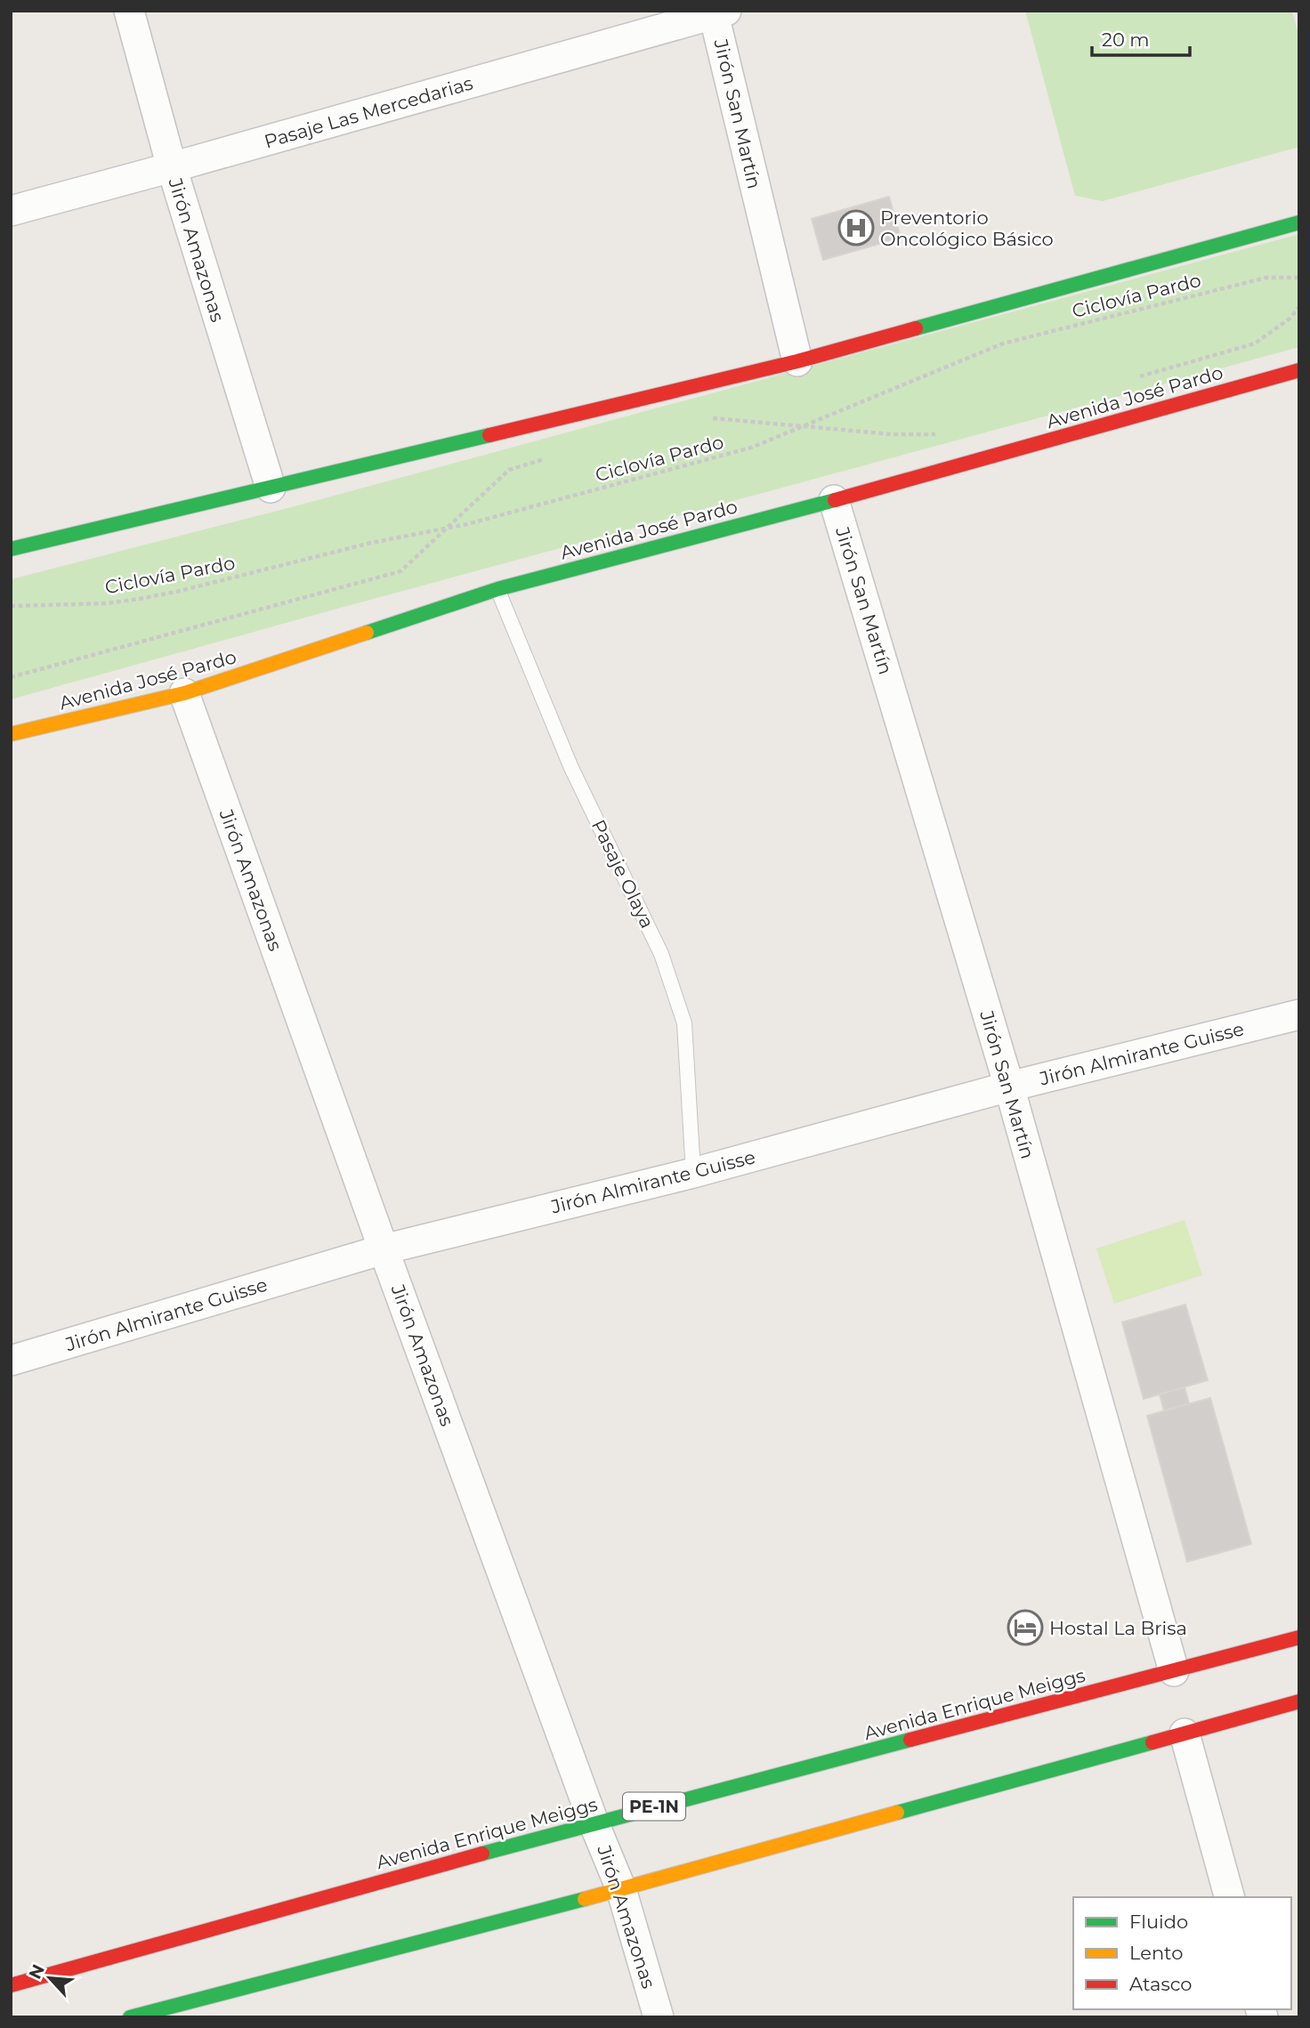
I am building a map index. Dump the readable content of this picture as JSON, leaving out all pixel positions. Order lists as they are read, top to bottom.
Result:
{
  "streets": {
    "main road": ["Avenida José Pardo", "Avenida Enrique Meiggs", "PE-1N"],
    "street": [
      "Pasaje Las Mercedarias",
      "Jirón San Martín",
      "Jirón Amazonas",
      "Jirón Almirante Guisse"
    ],
    "lane": ["Pasaje Olaya"],
    "path": ["Ciclovía Pardo"]
  },
  "crossings": [
    ["Pasaje Las Mercedarias", "Jirón San Martín"],
    ["Pasaje Las Mercedarias", "Jirón Amazonas"],
    ["Jirón San Martín", "Avenida José Pardo"],
    ["Jirón San Martín", "Jirón Almirante Guisse"],
    ["Jirón San Martín", "Avenida Enrique Meiggs"],
    ["Jirón Amazonas", "Avenida José Pardo"],
    ["Jirón Amazonas", "Jirón Almirante Guisse"],
    ["Jirón Amazonas", "Avenida Enrique Meiggs"],
    ["Avenida José Pardo", "Pasaje Olaya"],
    ["Pasaje Olaya", "Jirón Almirante Guisse"]
  ],
  "places": {
    "hospital": ["Preventorio Oncológico Básico"],
    "hotel": ["Hostal La Brisa"]
  },
  "legend": ["Fluido", "Lento", "Atasco"],
  "scale_bar": "20 m",
  "north": "top left"
}
